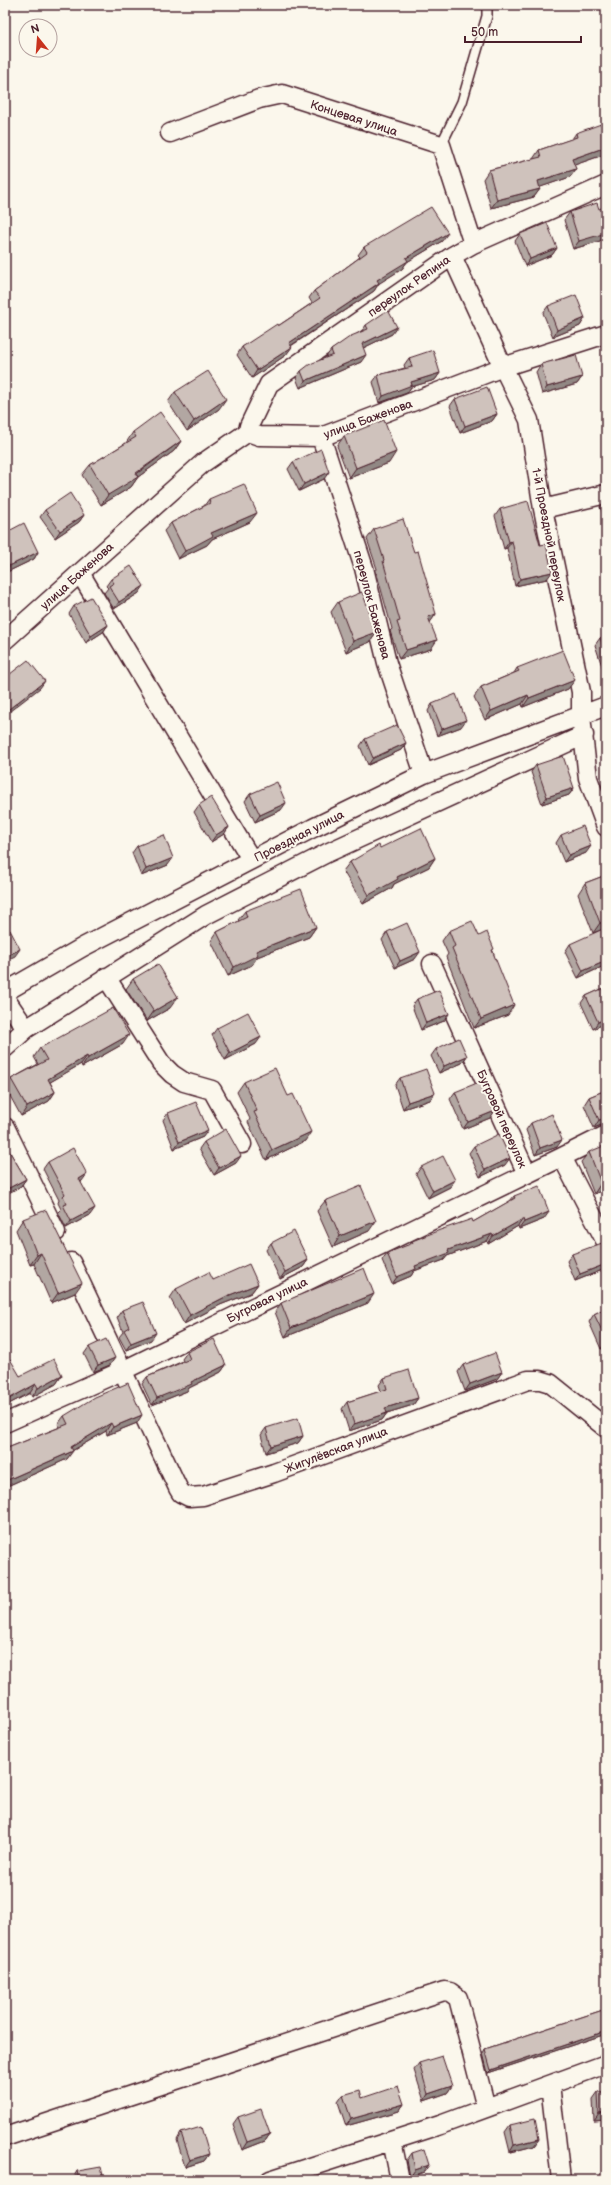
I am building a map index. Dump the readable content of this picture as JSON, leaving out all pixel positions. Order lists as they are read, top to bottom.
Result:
{
  "streets": {
    "street": [
      "Концевая улица",
      "переулок Репина",
      "улица Баженова",
      "1-й Проездной переулок",
      "переулок Баженова",
      "Проездная улица",
      "Бугровой переулок",
      "Бугровая улица",
      "Жигулёвская улица"
    ]
  },
  "crossings": [
    ["переулок Репина", "улица Баженова"],
    ["переулок Репина", "1-й Проездной переулок"],
    ["улица Баженова", "1-й Проездной переулок"],
    ["улица Баженова", "переулок Баженова"],
    ["1-й Проездной переулок", "Проездная улица"],
    ["переулок Баженова", "Проездная улица"],
    ["Бугровой переулок", "Бугровая улица"],
    ["Бугровая улица", "Жигулёвская улица"]
  ],
  "scale_bar": "50 m",
  "north": "top"
}
